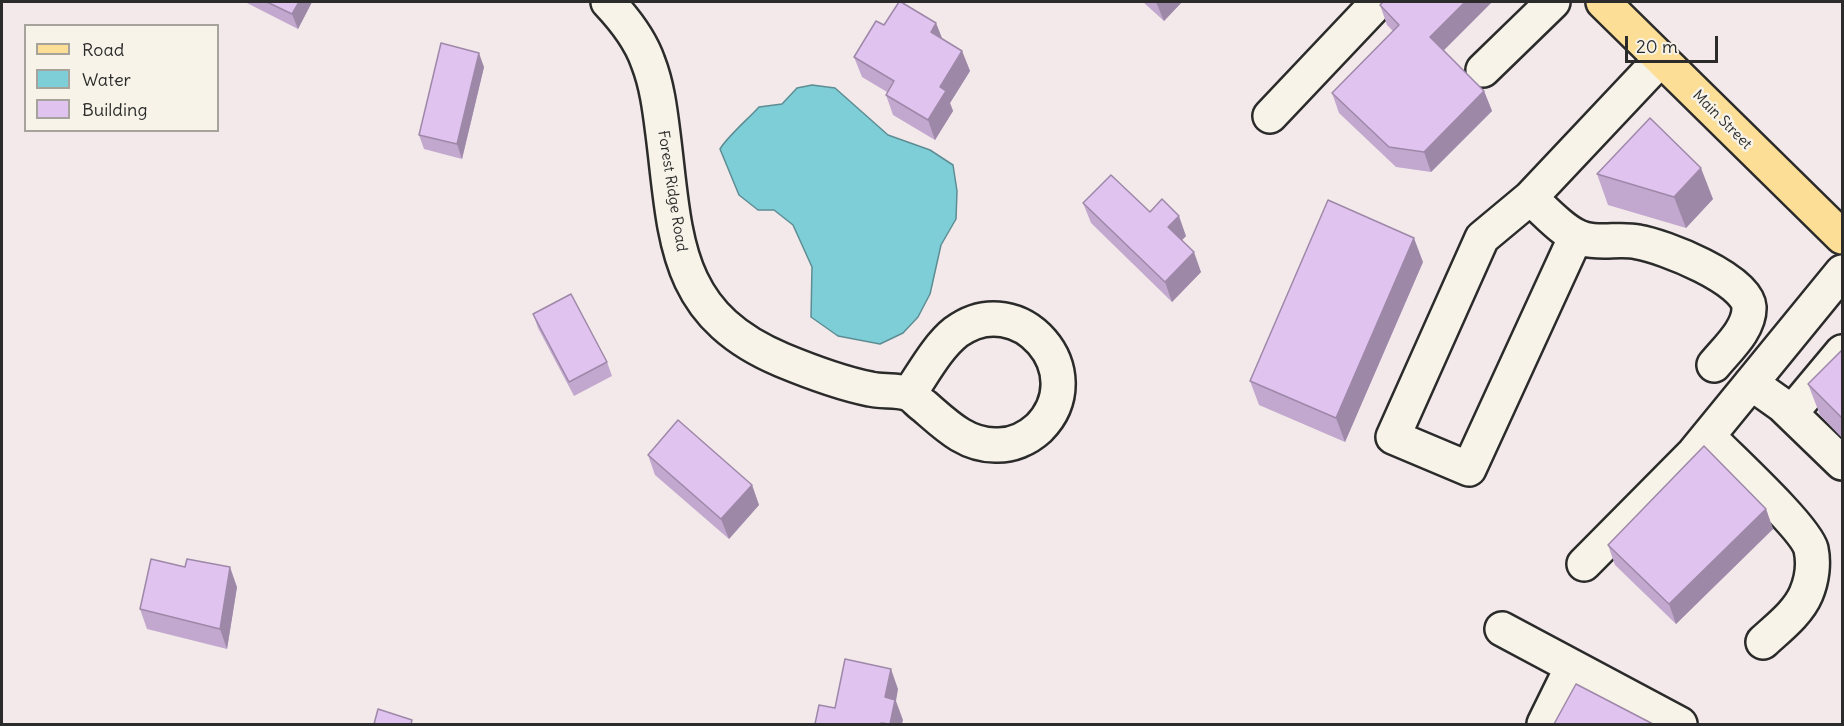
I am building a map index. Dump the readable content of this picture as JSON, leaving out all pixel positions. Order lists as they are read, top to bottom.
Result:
{
  "streets": {
    "main road": ["Main Street"],
    "street": ["Forest Ridge Road"]
  },
  "legend": ["Road", "Water", "Building"],
  "scale_bar": "20 m"
}
